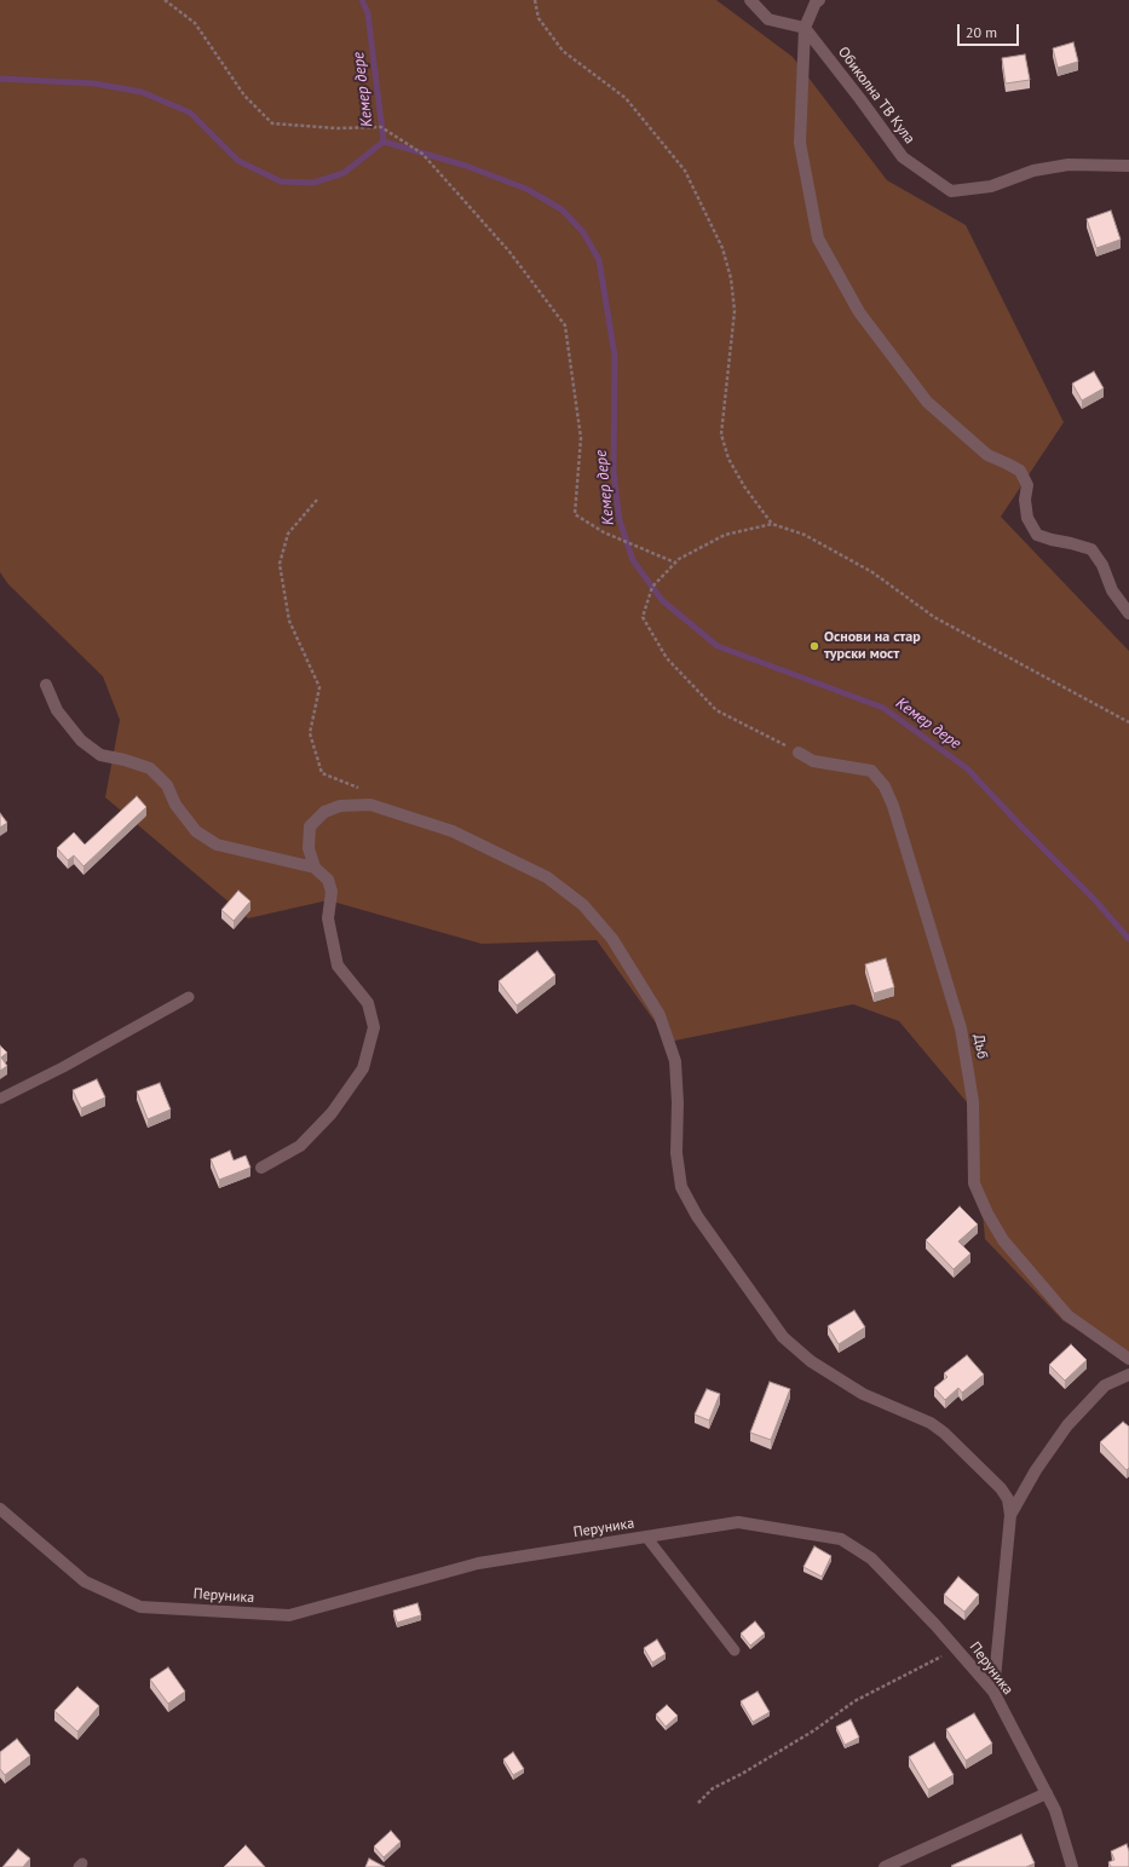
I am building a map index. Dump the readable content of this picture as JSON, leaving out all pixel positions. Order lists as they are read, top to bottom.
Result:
{
  "streets": {
    "street": ["Обиколна ТВ Кула", "Дъб", "Перуника"]
  },
  "water": ["Кемер дере"],
  "places": ["Основи на стар турски мост"],
  "scale_bar": "20 m"
}
